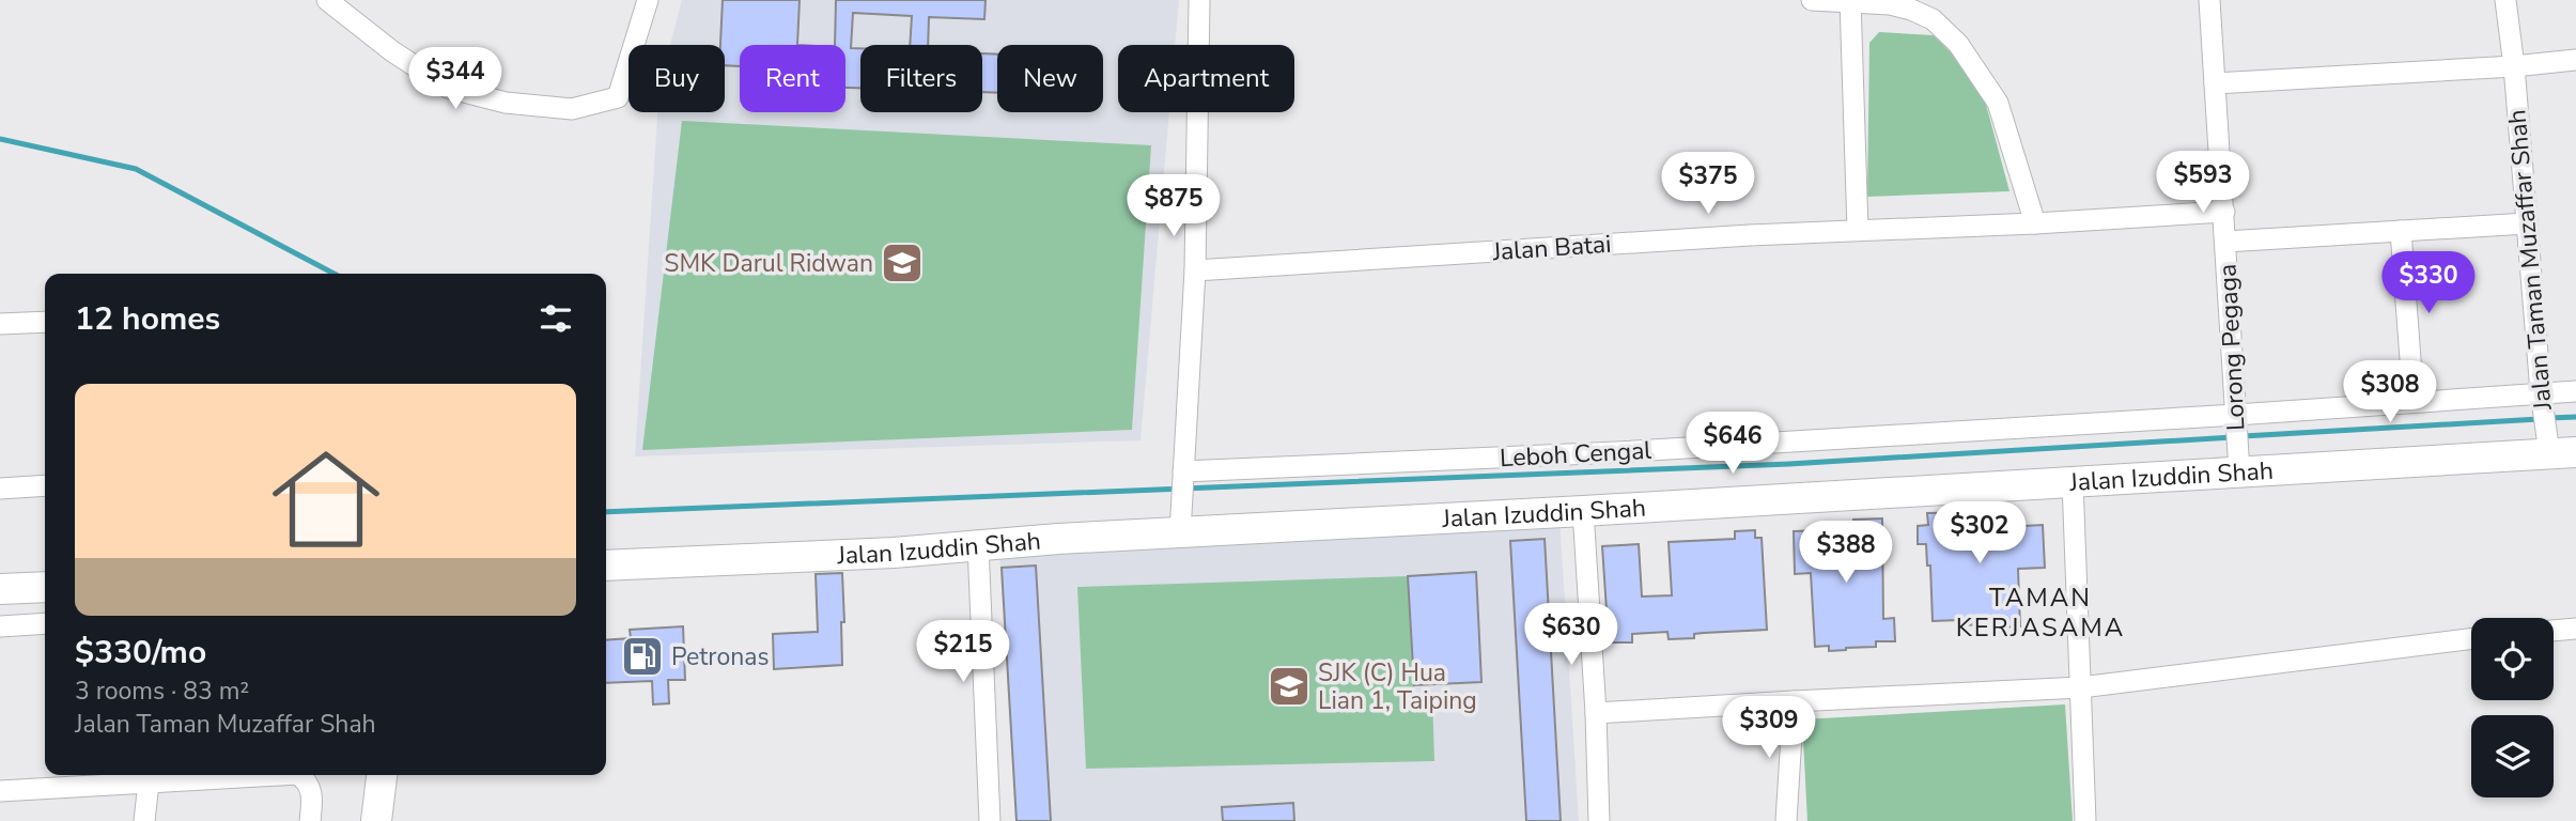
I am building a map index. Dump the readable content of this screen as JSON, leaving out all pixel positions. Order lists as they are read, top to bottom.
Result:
{
  "streets": {
    "main road": ["Jalan Izuddin Shah"],
    "street": [
      "Jalan Batai",
      "Jalan Taman Muzaffar Shah",
      "Lorong Pegaga",
      "Leboh Cengal"
    ]
  },
  "crossings": [
    ["Jalan Batai", "Lorong Pegaga"],
    ["Jalan Taman Muzaffar Shah", "Leboh Cengal"],
    ["Jalan Taman Muzaffar Shah", "Jalan Izuddin Shah"],
    ["Lorong Pegaga", "Leboh Cengal"],
    ["Lorong Pegaga", "Jalan Izuddin Shah"],
    ["Leboh Cengal", "Jalan Izuddin Shah"]
  ],
  "districts": ["TAMAN KERJASAMA"],
  "places": {
    "school or university": ["SMK Darul Ridwan", "SJK (C) Hua Lian 1, Taiping"],
    "fuel station": ["Petronas"]
  },
  "page": {
    "chip": [
      "Buy",
      "Rent",
      "Filters",
      "New",
      "Apartment"
    ],
    "price": [
      "$344",
      "$593",
      "$375",
      "$875",
      "$330",
      "$308",
      "$646",
      "$302",
      "$388",
      "$630",
      "$215",
      "$309"
    ],
    "heading": "12 homes",
    "list": [
      {
        "name": "$330/mo",
        "note": "3 rooms · 83 m² · Jalan Taman Muzaffar Shah"
      }
    ]
  }
}
